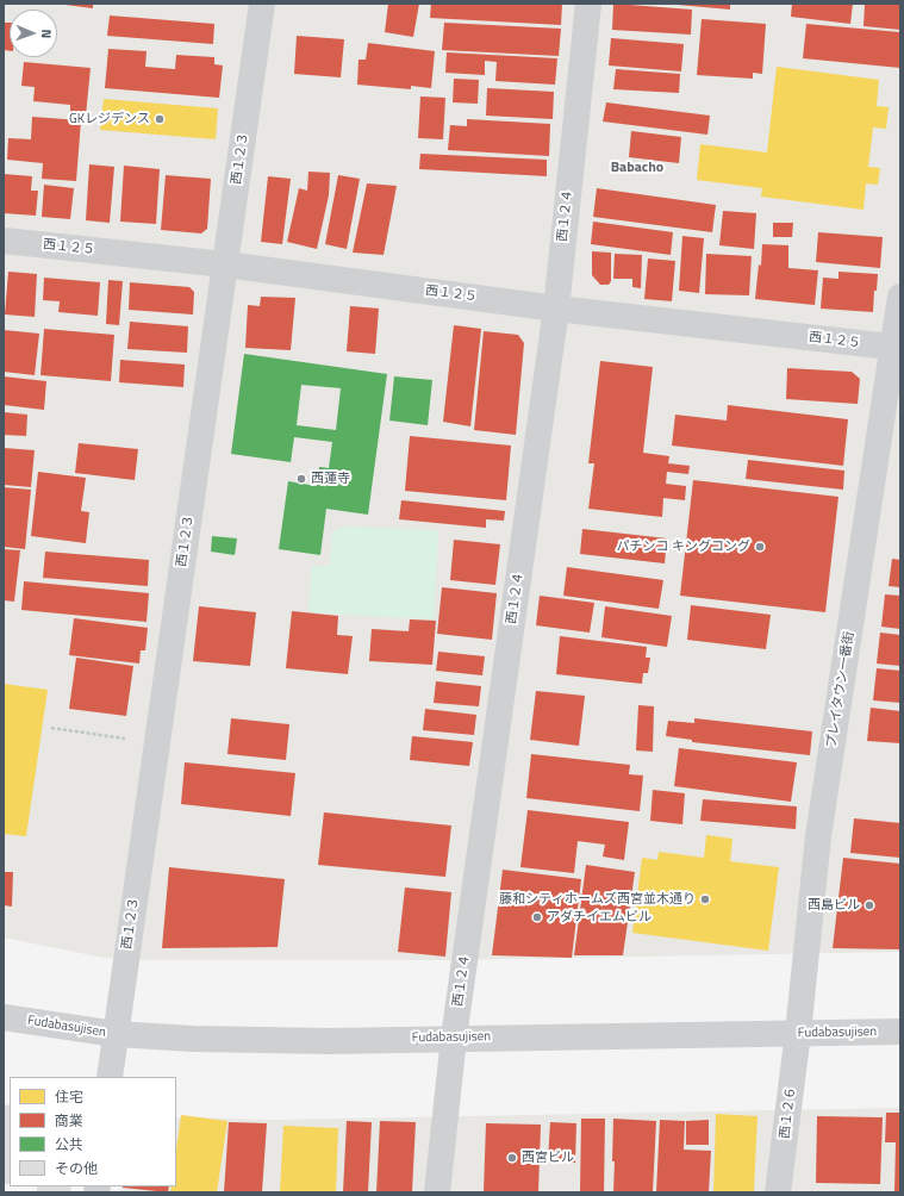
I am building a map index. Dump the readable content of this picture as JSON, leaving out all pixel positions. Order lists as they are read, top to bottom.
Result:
{
  "streets": {
    "street": [
      "西１２３",
      "西１２４",
      "西１２５",
      "プレイタウン一番街",
      "Fudabasujisen",
      "西１２６"
    ]
  },
  "crossings": [
    ["西１２３", "西１２５"],
    ["西１２３", "Fudabasujisen"],
    ["西１２４", "西１２５"],
    ["西１２４", "Fudabasujisen"],
    ["西１２５", "プレイタウン一番街"],
    ["プレイタウン一番街", "Fudabasujisen"],
    ["プレイタウン一番街", "西１２６"],
    ["Fudabasujisen", "西１２６"]
  ],
  "districts": ["Babacho"],
  "places": [
    "GKレジデンス",
    "西蓮寺",
    "パチンコ キングコング",
    "藤和シティホームズ西宮並木通り",
    "西島ビル",
    "アダチイエムビル",
    "西宮ビル"
  ],
  "legend": [
    "住宅",
    "商業",
    "公共",
    "その他"
  ],
  "north": "right"
}
